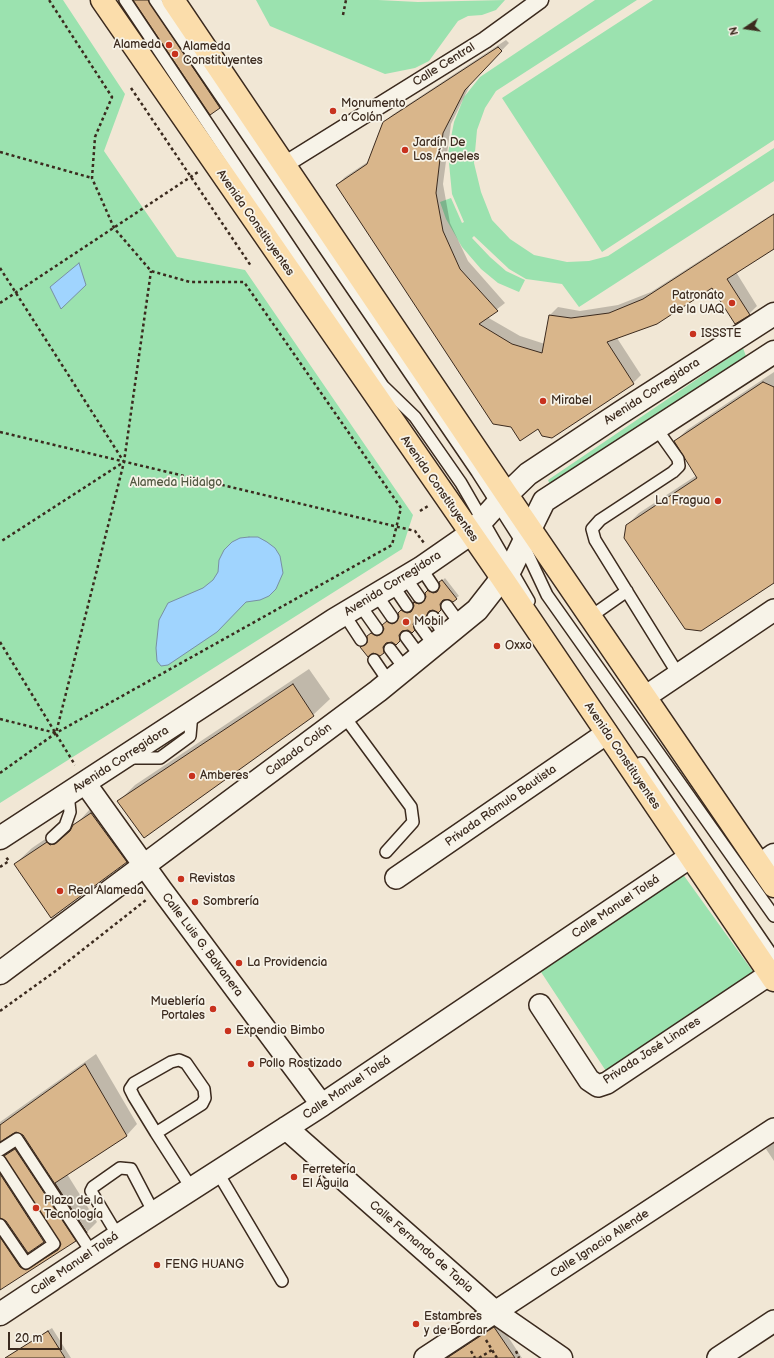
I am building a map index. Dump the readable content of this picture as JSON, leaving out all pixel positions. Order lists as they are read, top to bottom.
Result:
{
  "streets": {
    "main road": ["Avenida Constituyentes"],
    "street": [
      "Calle Central",
      "Avenida Corregidora",
      "Calzada Colón",
      "Privada Rómulo Bautista",
      "Calle Manuel Tolsá",
      "Calle Luis G. Balvanera",
      "Privada José Linares",
      "Calle Ignacio Allende",
      "Calle Fernando de Tapia"
    ]
  },
  "crossings": [
    ["Avenida Constituyentes", "Avenida Corregidora"],
    ["Avenida Constituyentes", "Calzada Colón"],
    ["Avenida Constituyentes", "Privada Rómulo Bautista"],
    ["Avenida Constituyentes", "Calle Manuel Tolsá"],
    ["Avenida Constituyentes", "Privada José Linares"],
    ["Avenida Corregidora", "Calle Luis G. Balvanera"],
    ["Calzada Colón", "Calle Luis G. Balvanera"],
    ["Calle Manuel Tolsá", "Calle Luis G. Balvanera"],
    ["Calle Manuel Tolsá", "Calle Fernando de Tapia"],
    ["Calle Ignacio Allende", "Calle Fernando de Tapia"]
  ],
  "parks": ["Alameda Hidalgo"],
  "places": [
    "Alameda",
    "Alameda Constituyentes",
    "Monumento a Colón",
    "Jardín De Los Ángeles",
    "Patronato de la UAQ",
    "ISSSTE",
    "Mirabel",
    "La Fragua",
    "Mobil",
    "Oxxo",
    "Amberes",
    "Revistas",
    "Real Alameda",
    "Sombrería",
    "La Providencia",
    "Mueblería Portales",
    "Expendio Bimbo",
    "Pollo Rostizado",
    "Ferretería El Águila",
    "Plaza de la Tecnología",
    "FENG HUANG",
    "Estambres y de Bordar"
  ],
  "scale_bar": "20 m",
  "north": "left"
}
